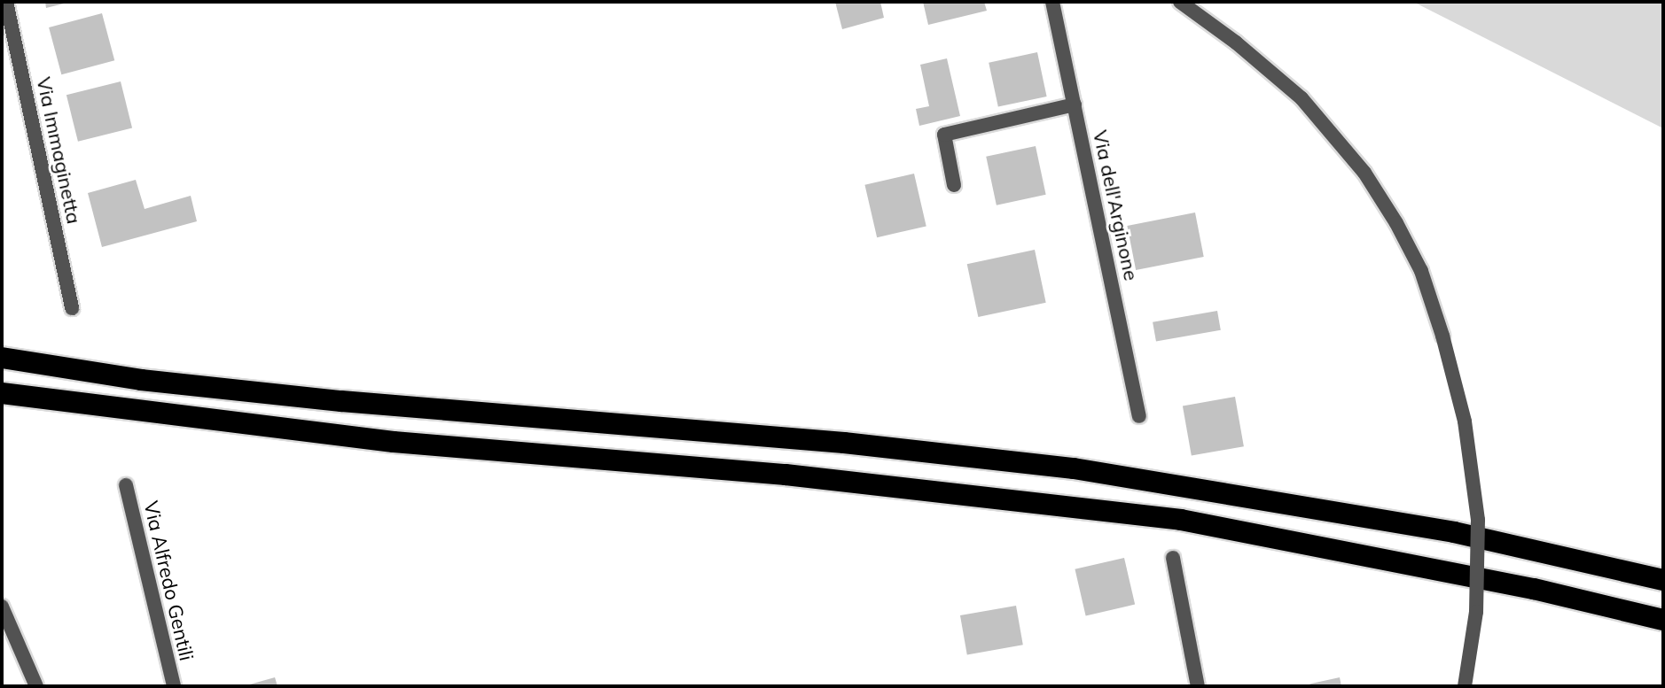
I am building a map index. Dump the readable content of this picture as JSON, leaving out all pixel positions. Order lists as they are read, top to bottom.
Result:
{
  "streets": {
    "street": ["Via Immaginetta", "Via dell'Arginone", "Via Alfredo Gentili"]
  }
}
